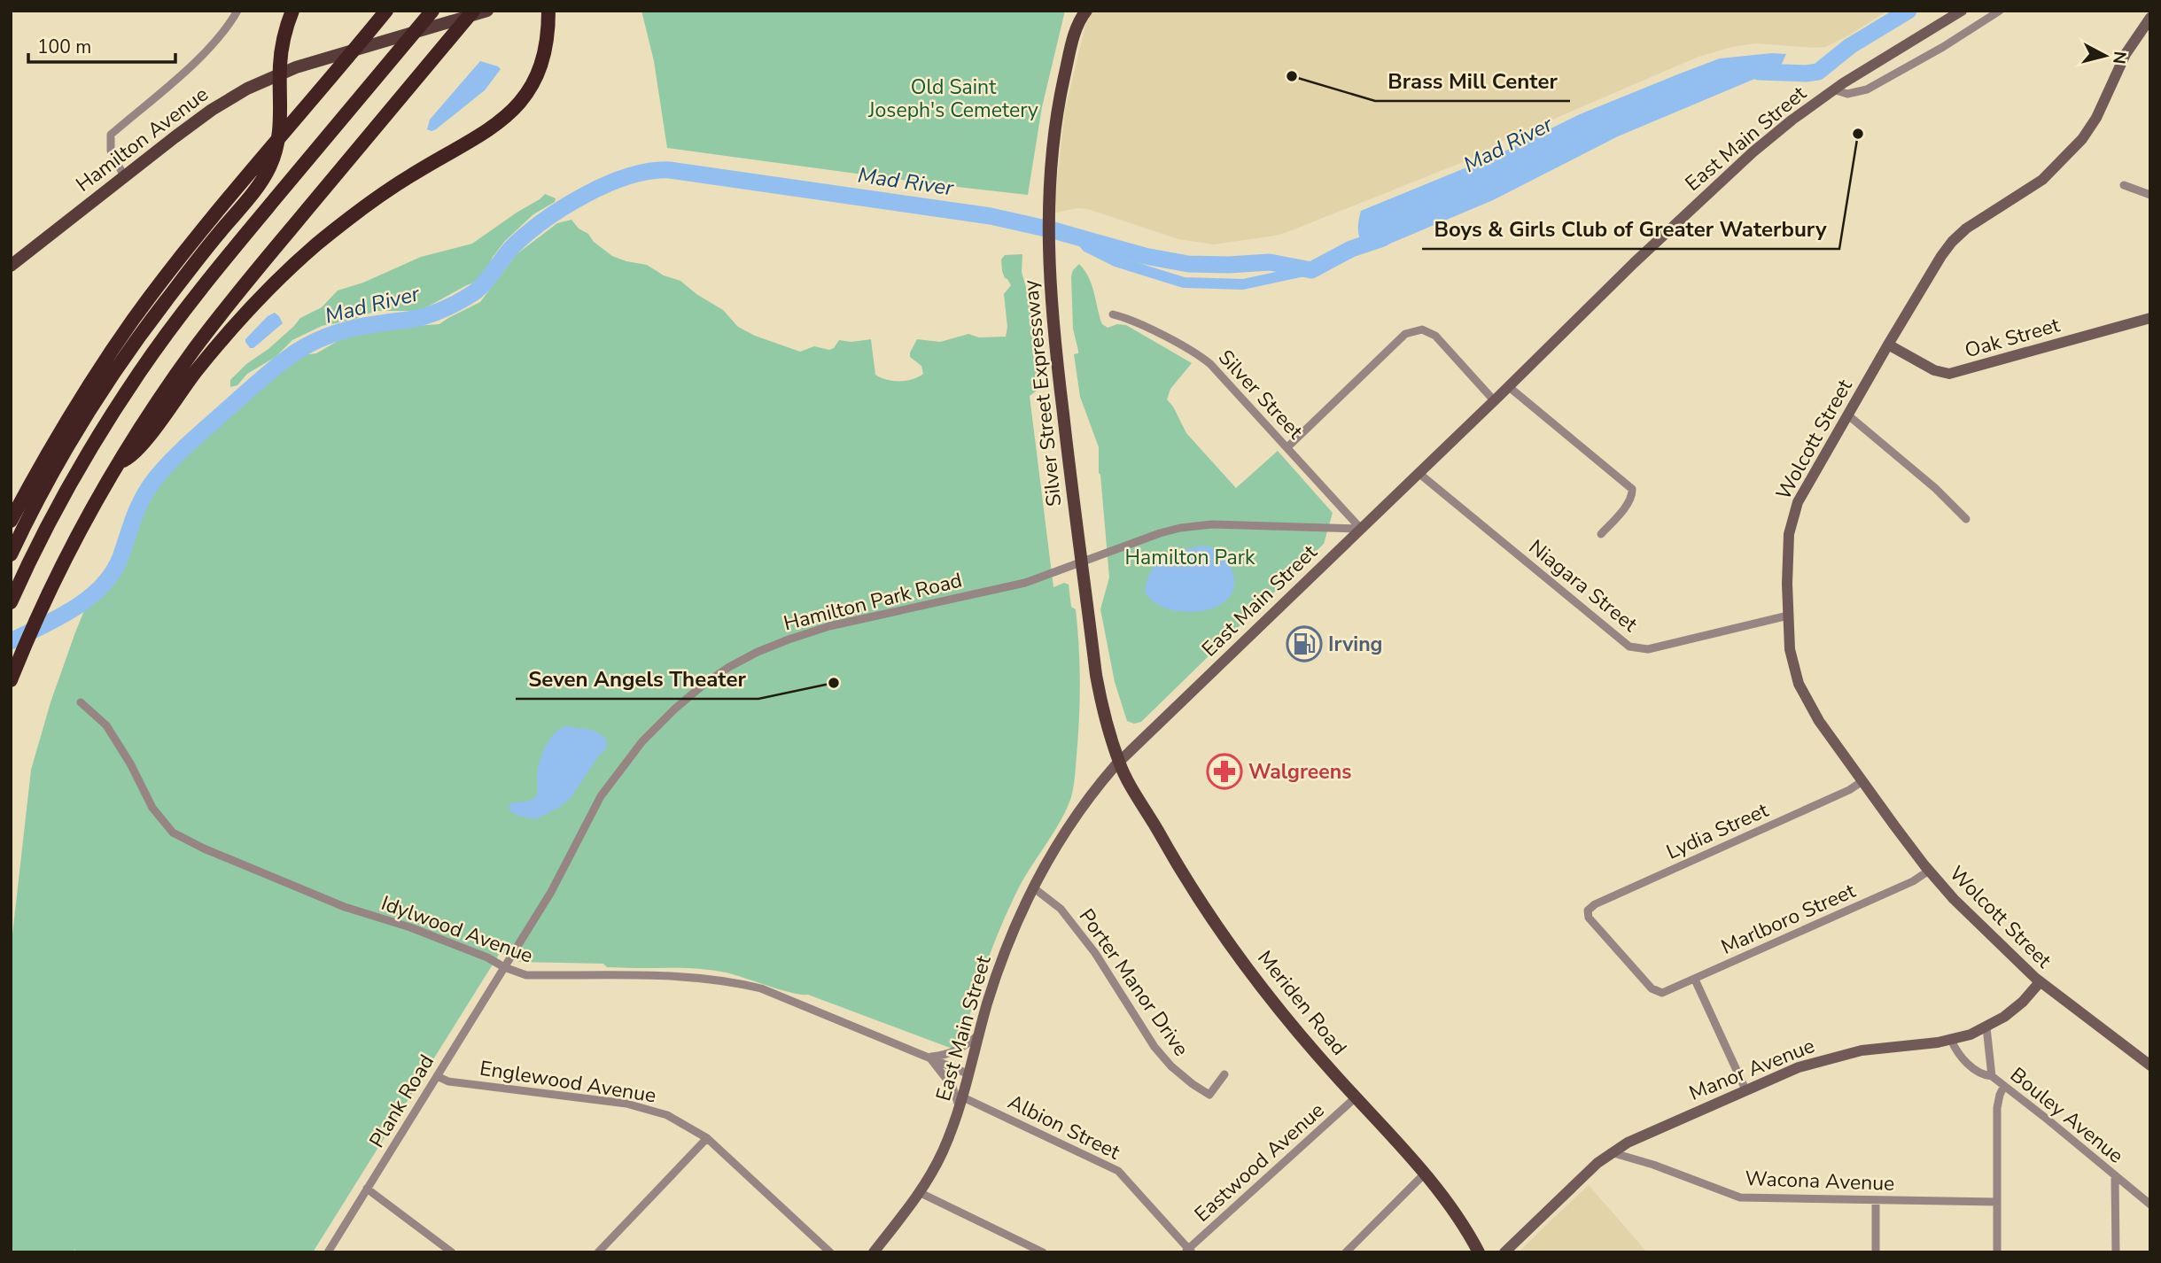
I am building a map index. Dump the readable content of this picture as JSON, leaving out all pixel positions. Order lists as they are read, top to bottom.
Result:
{
  "streets": {
    "main road": [
      "East Main Street",
      "Hamilton Avenue",
      "Oak Street",
      "Silver Street Expressway",
      "Wolcott Street",
      "Meriden Road",
      "Manor Avenue"
    ],
    "street": [
      "Silver Street",
      "Niagara Street",
      "Hamilton Park Road",
      "Lydia Street",
      "Marlboro Street",
      "Idylwood Avenue",
      "Porter Manor Drive",
      "Englewood Avenue",
      "Plank Road",
      "Bouley Avenue",
      "Albion Street",
      "Eastwood Avenue",
      "Wacona Avenue"
    ]
  },
  "crossings": [
    ["East Main Street", "Silver Street Expressway"],
    ["East Main Street", "Silver Street"],
    ["East Main Street", "Niagara Street"],
    ["East Main Street", "Hamilton Park Road"],
    ["East Main Street", "Idylwood Avenue"],
    ["East Main Street", "Porter Manor Drive"],
    ["East Main Street", "Meriden Road"],
    ["East Main Street", "Albion Street"],
    ["Oak Street", "Wolcott Street"],
    ["Silver Street Expressway", "Meriden Road"],
    ["Silver Street", "Hamilton Park Road"],
    ["Wolcott Street", "Niagara Street"],
    ["Wolcott Street", "Lydia Street"],
    ["Wolcott Street", "Marlboro Street"],
    ["Wolcott Street", "Manor Avenue"],
    ["Hamilton Park Road", "Idylwood Avenue"],
    ["Hamilton Park Road", "Plank Road"],
    ["Lydia Street", "Marlboro Street"],
    ["Idylwood Avenue", "Plank Road"],
    ["Idylwood Avenue", "Albion Street"],
    ["Meriden Road", "Eastwood Avenue"],
    ["Manor Avenue", "Bouley Avenue"],
    ["Manor Avenue", "Wacona Avenue"],
    ["Englewood Avenue", "Plank Road"],
    ["Albion Street", "Eastwood Avenue"]
  ],
  "water": ["Mad River"],
  "parks": ["Old Saint Joseph's Cemetery", "Hamilton Park"],
  "places": {
    "other": ["Brass Mill Center", "Boys & Girls Club of Greater Waterbury", "Seven Angels Theater"],
    "fuel station": ["Irving"],
    "pharmacy": ["Walgreens"]
  },
  "scale_bar": "100 m",
  "north": "right"
}
